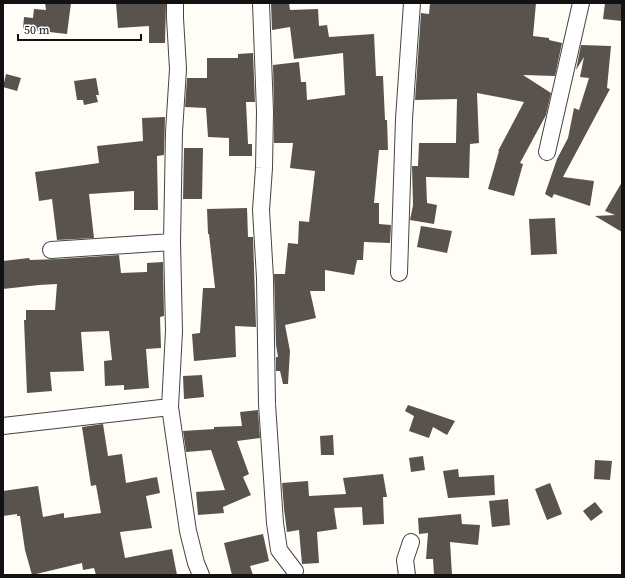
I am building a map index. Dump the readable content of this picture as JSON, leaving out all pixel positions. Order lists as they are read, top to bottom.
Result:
{
  "scale_bar": "50 m"
}
